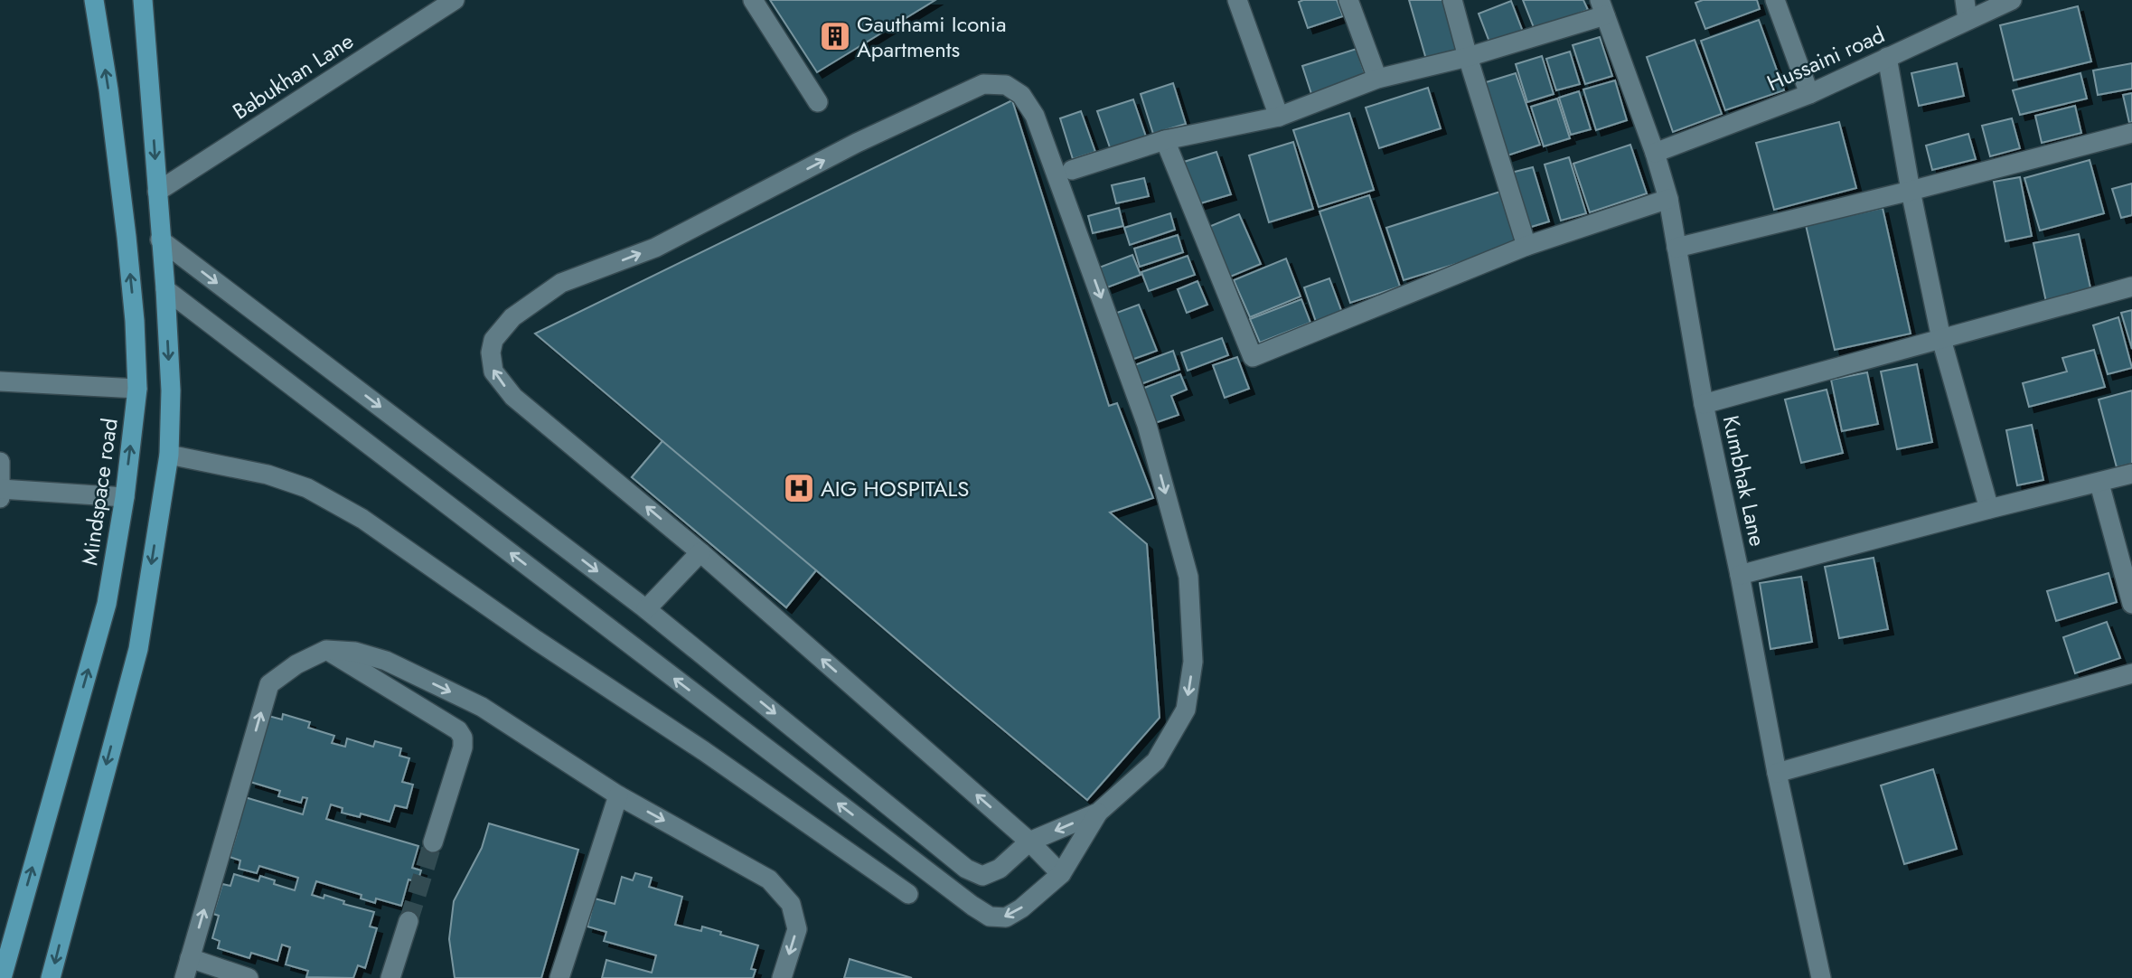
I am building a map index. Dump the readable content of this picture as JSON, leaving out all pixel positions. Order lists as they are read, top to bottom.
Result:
{
  "streets": {
    "main road": ["Mindspace road"],
    "street": ["Hussaini road", "Babukhan Lane", "Kumbhak Lane"]
  },
  "crossings": [
    ["Hussaini road", "Kumbhak Lane"]
  ],
  "places": {
    "building": ["Gauthami Iconia Apartments"],
    "hospital": ["AIG HOSPITALS"]
  }
}
